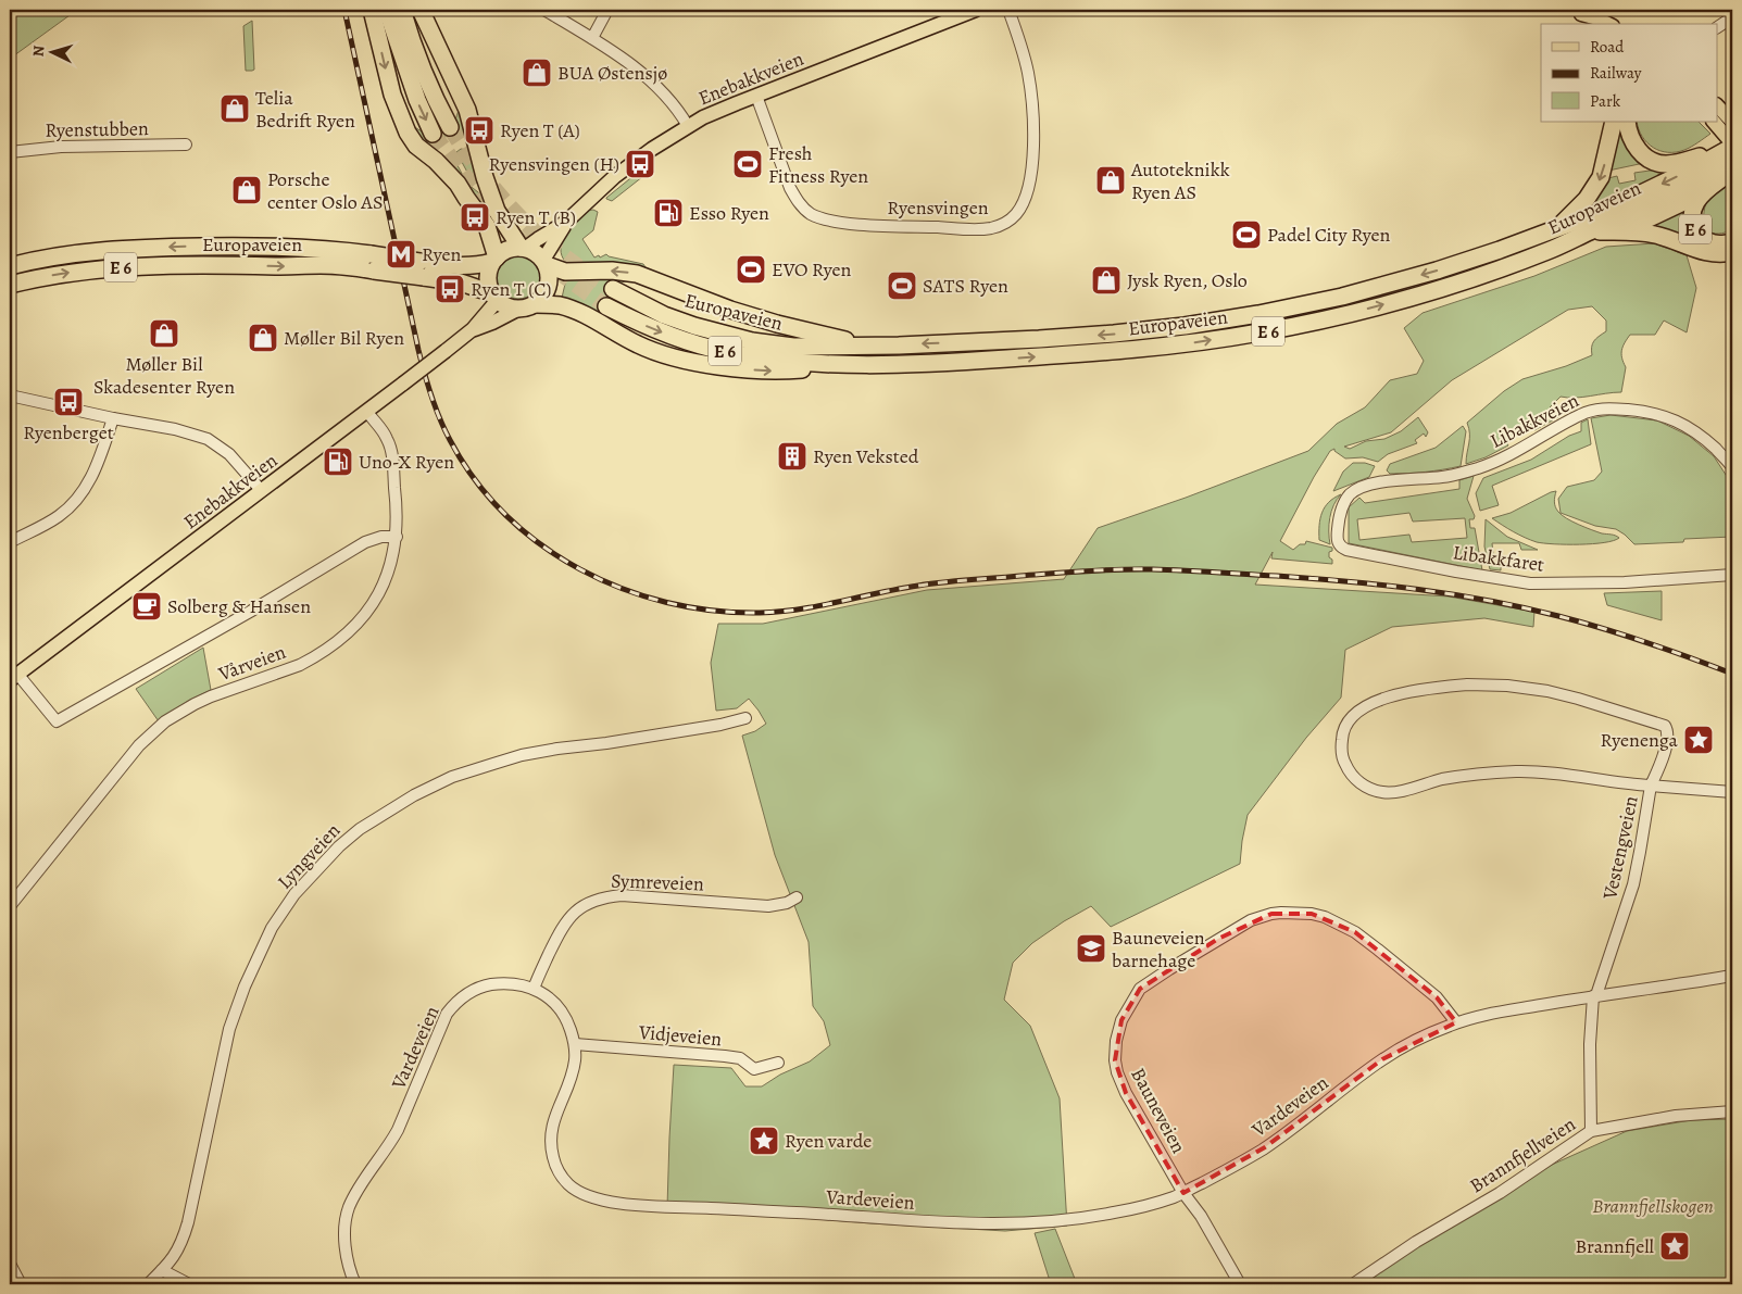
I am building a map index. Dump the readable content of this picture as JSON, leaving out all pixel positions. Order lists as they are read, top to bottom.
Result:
{
  "streets": {
    "highway": ["Europaveien", "E 6"],
    "main road": ["Enebakkveien"],
    "street": [
      "Ryenstubben",
      "Ryensvingen",
      "Libakkveien",
      "Libakkfaret",
      "Vårveien",
      "Vestengveien",
      "Lyngveien",
      "Symreveien",
      "Vidjeveien",
      "Vardeveien",
      "Bauneveien",
      "Brannfjellveien"
    ]
  },
  "crossings": [
    ["Enebakkveien", "Ryensvingen"],
    ["Enebakkveien", "Europaveien"],
    ["Enebakkveien", "E 6"],
    ["Enebakkveien", "Vårveien"],
    ["Europaveien", "E 6"],
    ["Libakkveien", "Libakkfaret"],
    ["Vestengveien", "Vardeveien"],
    ["Vestengveien", "Brannfjellveien"],
    ["Symreveien", "Vardeveien"],
    ["Vidjeveien", "Vardeveien"],
    ["Vardeveien", "Bauneveien"]
  ],
  "parks": ["Brannfjellskogen"],
  "places": {
    "shop": [
      "BUA Østensjø",
      "Telia Bedrift Ryen",
      "Autoteknikk Ryen AS",
      "Porsche center Oslo AS",
      "Jysk Ryen, Oslo",
      "Møller Bil Skadesenter Ryen",
      "Møller Bil Ryen"
    ],
    "bus stop": [
      "Ryen T (A)",
      "Ryensvingen (H)",
      "Ryen T (B)",
      "Ryen T (C)",
      "Ryenberget"
    ],
    "sports": [
      "Fresh Fitness Ryen",
      "Padel City Ryen",
      "EVO Ryen",
      "SATS Ryen"
    ],
    "fuel station": ["Esso Ryen", "Uno-X Ryen"],
    "metro station": ["Ryen"],
    "building": ["Ryen Veksted"],
    "cafe": ["Solberg & Hansen"],
    "place": ["Ryenenga", "Ryen varde", "Brannfjell"],
    "school or university": ["Bauneveien barnehage"]
  },
  "legend": ["Road", "Railway", "Park"],
  "north": "left"
}
